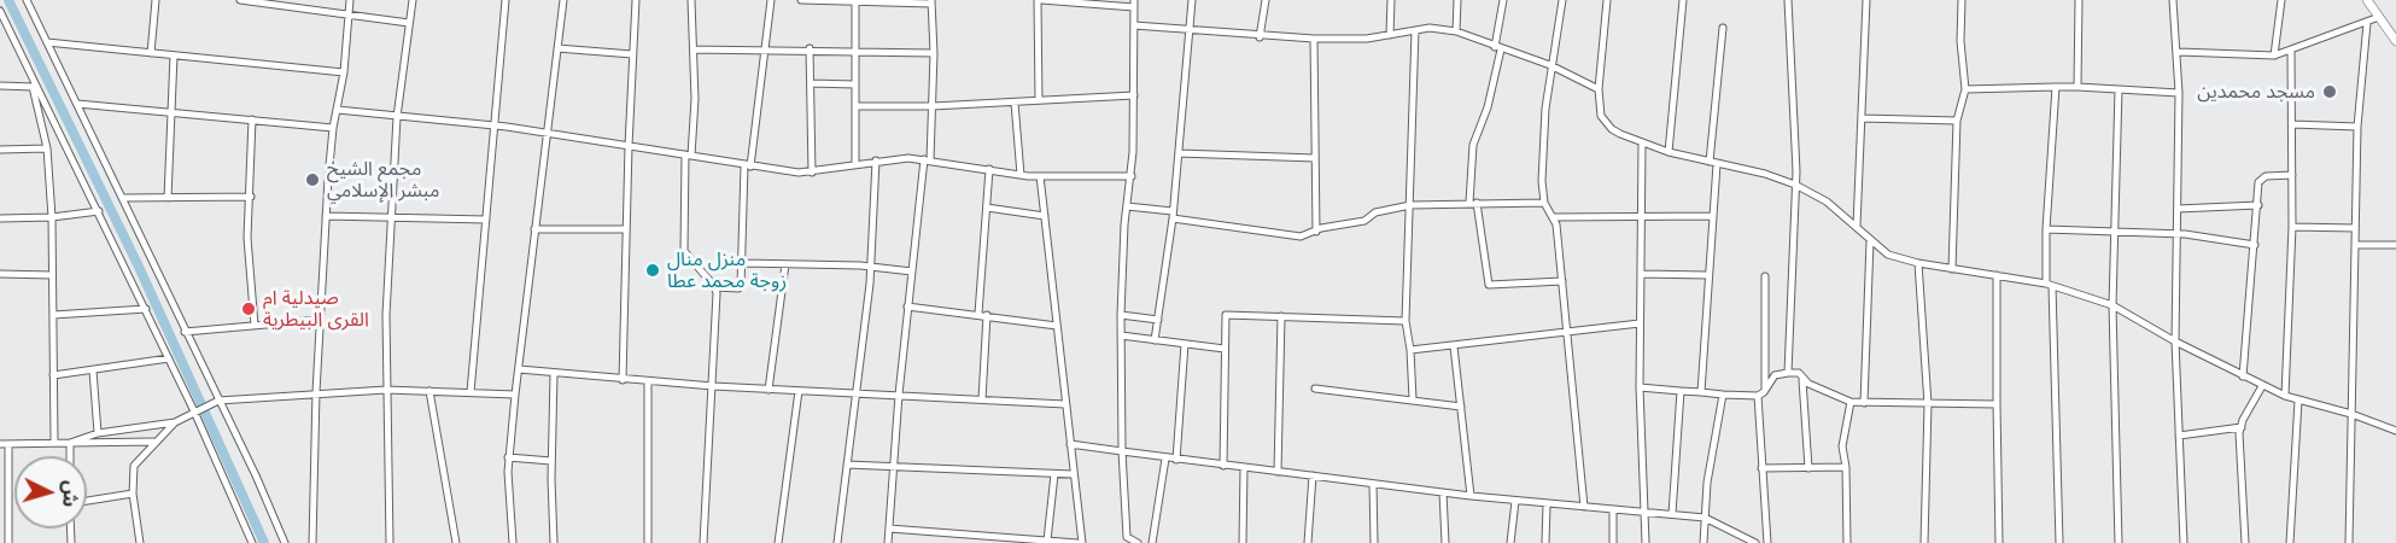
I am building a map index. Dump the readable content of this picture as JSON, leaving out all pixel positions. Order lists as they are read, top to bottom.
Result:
{
  "places": [
    "مسجد محمدين",
    "مجمع الشيخ مبشر الإسلامي",
    "منزل منال زوجة محمد عطا",
    "صيدلية ام القرى البيطرية"
  ],
  "north": "right"
}
